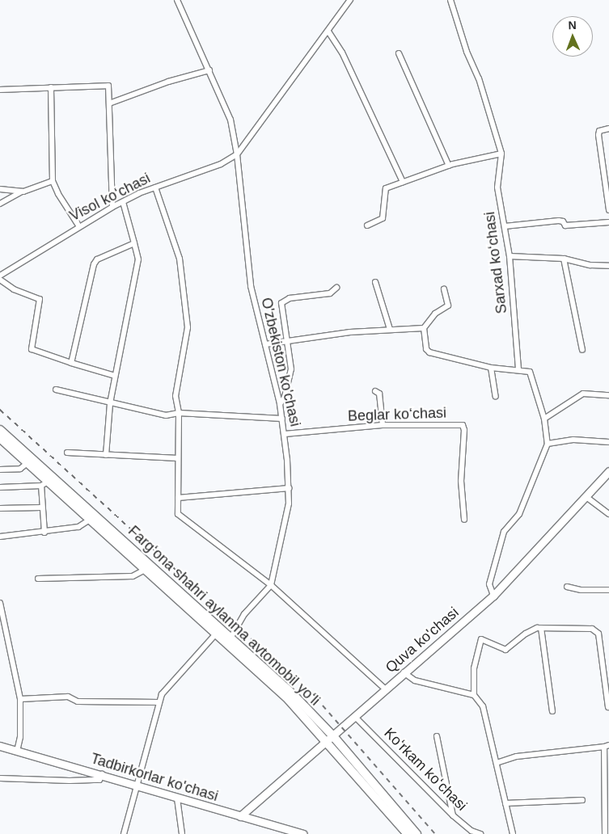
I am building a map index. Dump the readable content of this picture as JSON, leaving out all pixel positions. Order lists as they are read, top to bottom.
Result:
{
  "streets": {
    "highway": ["Fargʻona shahri aylanma avtomobil yoʻli"],
    "main road": ["Quva ko'chasi", "Tadbirkorlar ko'chasi"],
    "street": [
      "Visol koʻchasi",
      "Sarxad koʻchasi",
      "O'zbekiston ko'chasi",
      "Beglar koʻchasi",
      "Koʻrkam koʻchasi"
    ]
  },
  "crossings": [
    ["Visol koʻchasi", "O'zbekiston ko'chasi"],
    ["O'zbekiston ko'chasi", "Beglar koʻchasi"],
    ["Fargʻona shahri aylanma avtomobil yoʻli", "Quva ko'chasi"],
    ["Quva ko'chasi", "Koʻrkam koʻchasi"],
    ["Quva ko'chasi", "Tadbirkorlar ko'chasi"]
  ],
  "north": "top"
}
